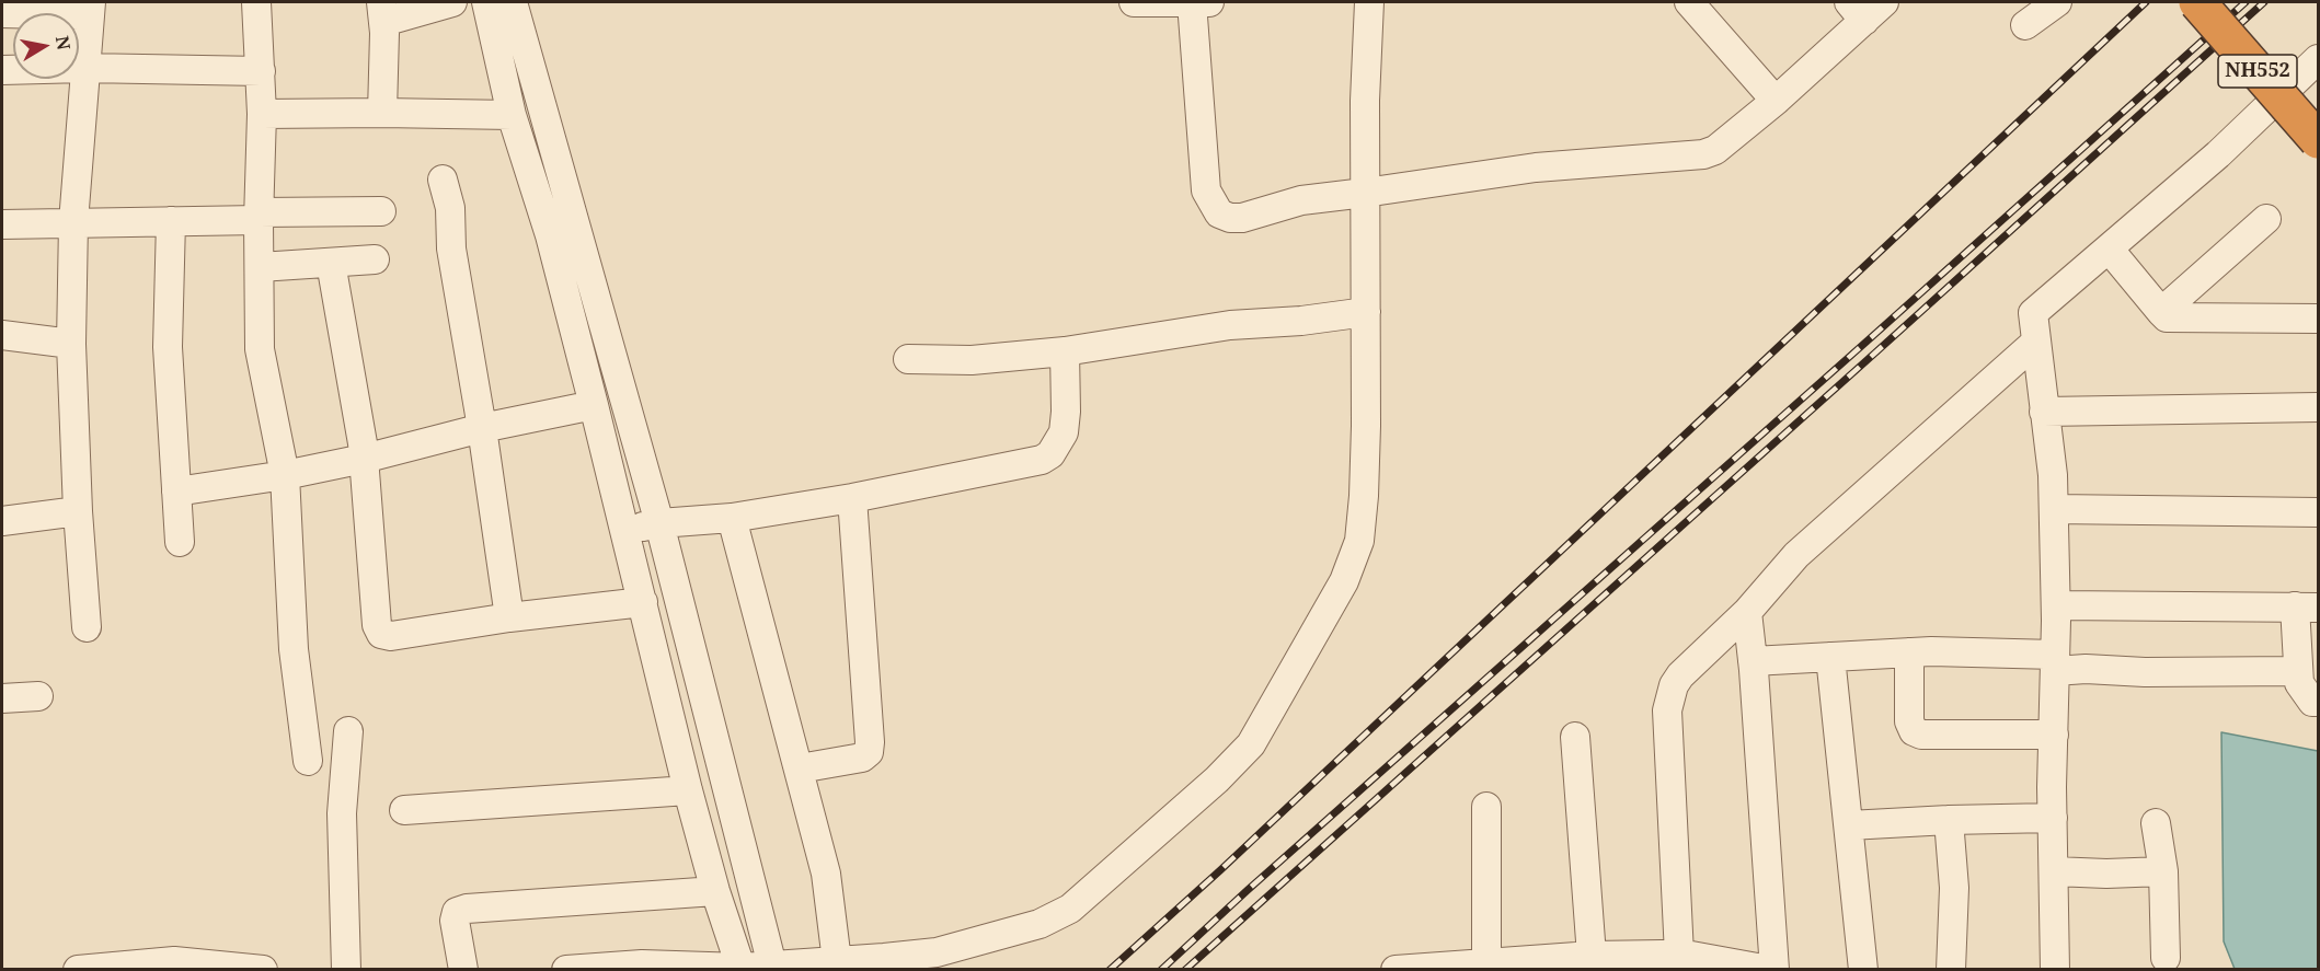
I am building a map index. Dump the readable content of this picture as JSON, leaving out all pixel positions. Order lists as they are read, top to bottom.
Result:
{
  "streets": {
    "highway": ["NH552"]
  },
  "north": "right"
}
